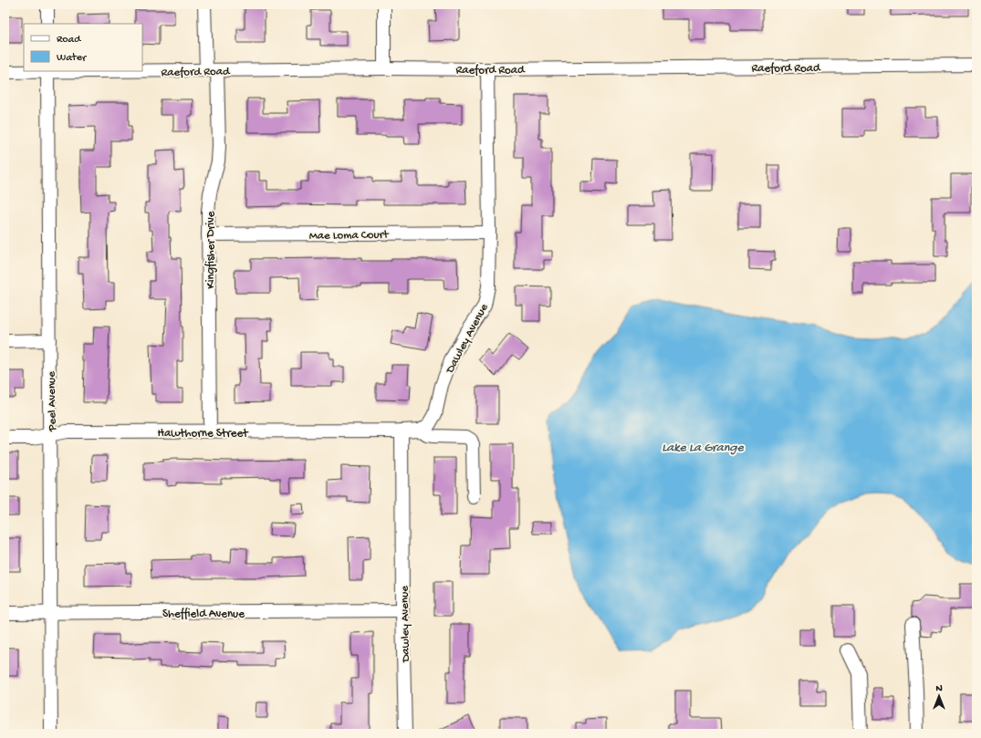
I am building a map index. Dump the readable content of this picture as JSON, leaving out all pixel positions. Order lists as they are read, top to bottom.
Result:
{
  "streets": {
    "street": [
      "Raeford Road",
      "Mae Loma Court",
      "Kingfisher Drive",
      "Dawley Avenue",
      "Peel Avenue",
      "Hawthorne Street",
      "Sheffield Avenue"
    ]
  },
  "crossings": [
    ["Raeford Road", "Kingfisher Drive"],
    ["Raeford Road", "Dawley Avenue"],
    ["Raeford Road", "Peel Avenue"],
    ["Mae Loma Court", "Kingfisher Drive"],
    ["Mae Loma Court", "Dawley Avenue"],
    ["Kingfisher Drive", "Hawthorne Street"],
    ["Dawley Avenue", "Hawthorne Street"],
    ["Dawley Avenue", "Sheffield Avenue"],
    ["Peel Avenue", "Hawthorne Street"],
    ["Peel Avenue", "Sheffield Avenue"]
  ],
  "water": ["Lake La Grange"],
  "legend": ["Road", "Water"],
  "north": "top"
}
